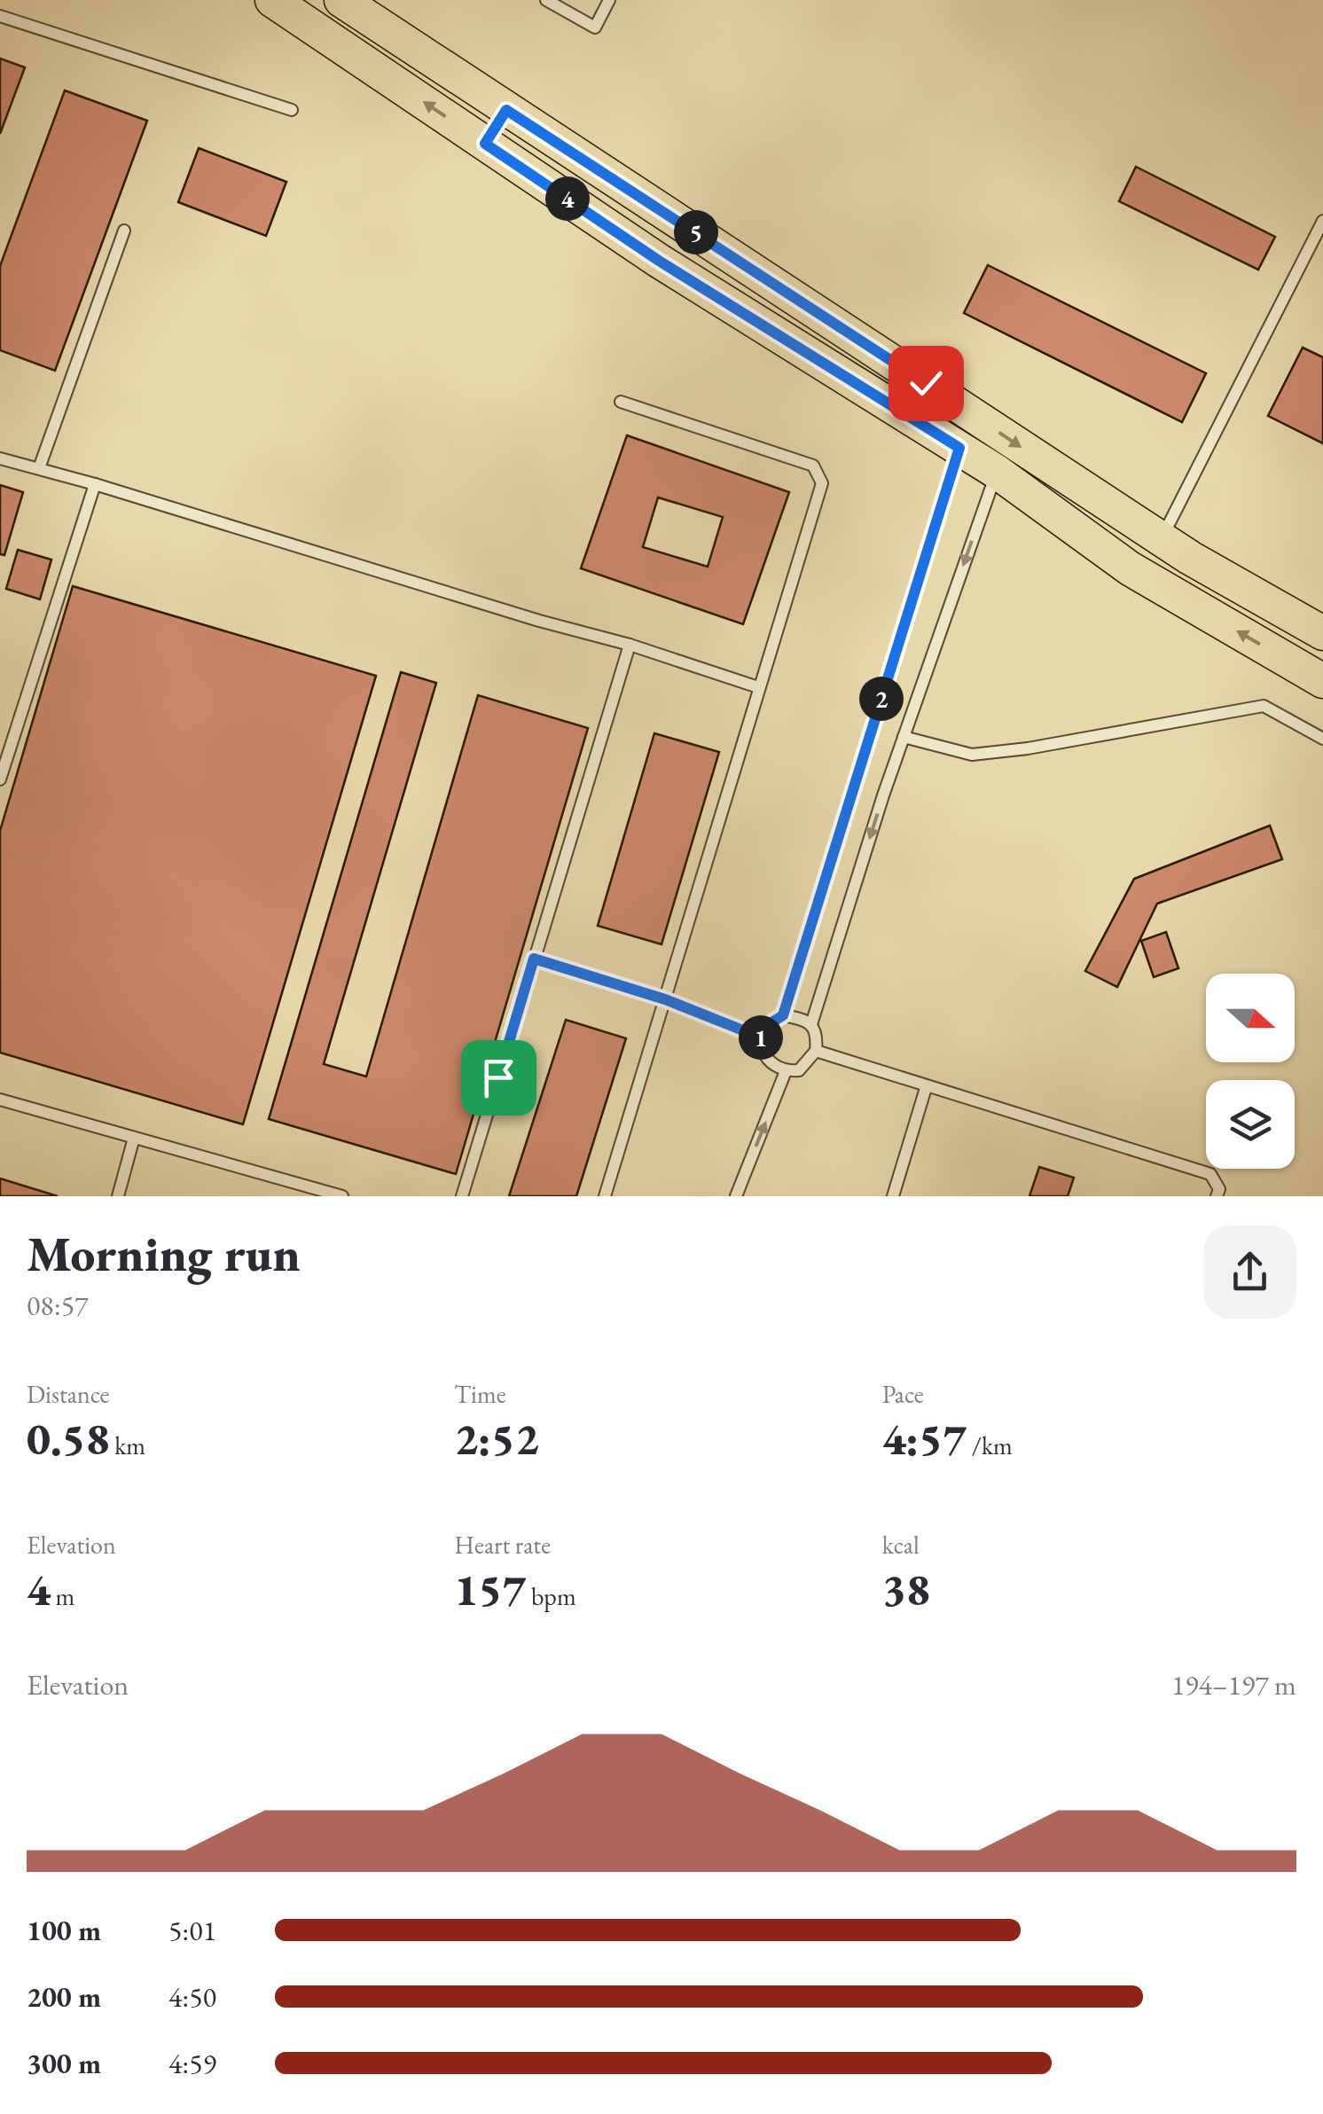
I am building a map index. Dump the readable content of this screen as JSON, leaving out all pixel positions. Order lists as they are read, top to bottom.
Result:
{
  "north": "right",
  "page": {
    "pins": [
      "4",
      "5",
      "2",
      "1"
    ],
    "heading": ["Morning run", "08:57"],
    "stats": [
      ["Distance", "0.58 km"],
      ["Time", "2:52"],
      ["Pace", "4:57 /km"],
      ["Elevation", "4 m"],
      ["Heart rate", "157 bpm"],
      ["kcal", "38"]
    ],
    "chart": ["Elevation", "194–197 m"],
    "list": [
      {
        "name": "100 m",
        "note": "5:01"
      },
      {
        "name": "200 m",
        "note": "4:50"
      },
      {
        "name": "300 m",
        "note": "4:59"
      }
    ]
  }
}
